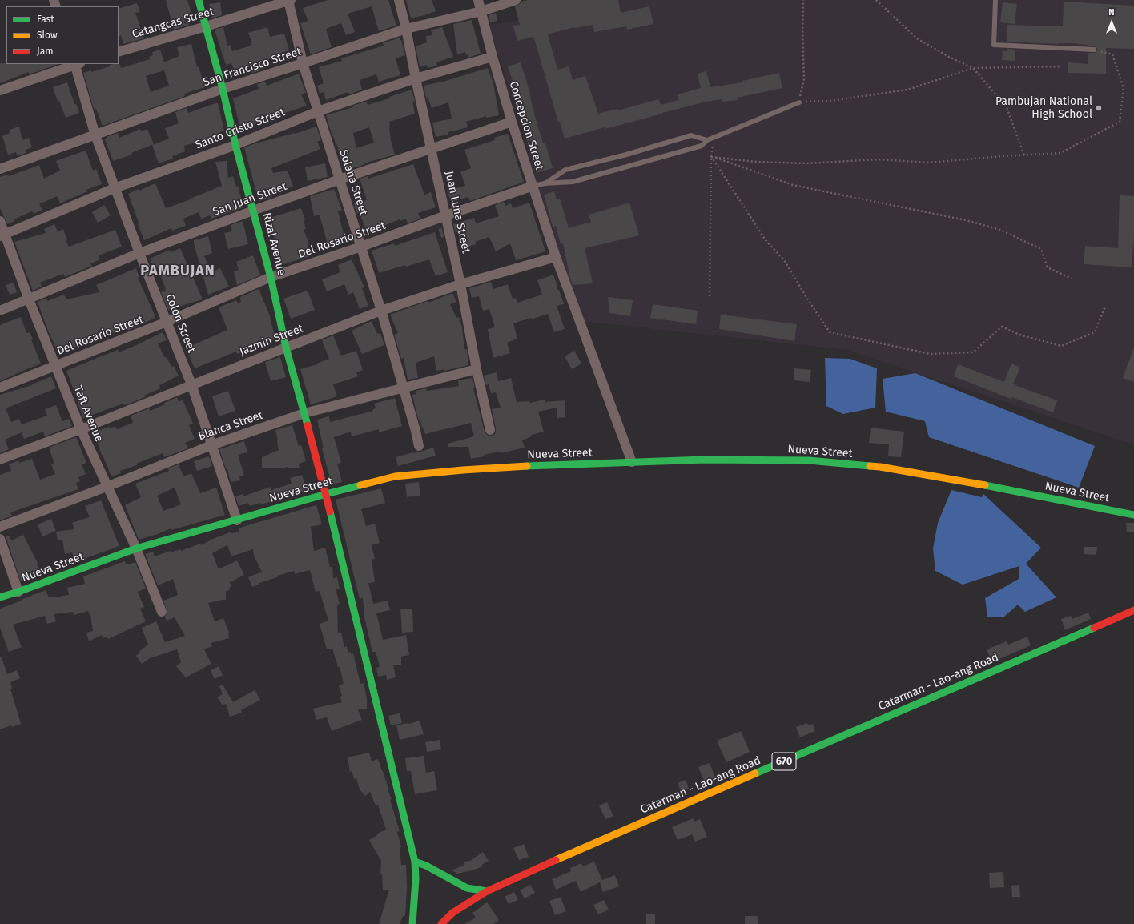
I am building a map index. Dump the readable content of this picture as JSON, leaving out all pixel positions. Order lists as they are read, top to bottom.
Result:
{
  "streets": {
    "street": [
      "Catangcas Street",
      "San Francisco Street",
      "Concepcion Street",
      "Santo Cristo Street",
      "Solana Street",
      "San Juan Street",
      "Juan Luna Street",
      "Del Rosario Street",
      "Rizal Avenue",
      "Colon Street",
      "Jazmin Street",
      "Taft Avenue",
      "Blanca Street",
      "Nueva Street",
      "Catarman - Lao-ang Road",
      "670"
    ]
  },
  "crossings": [
    ["Catangcas Street", "Solana Street"],
    ["Catangcas Street", "Rizal Avenue"],
    ["San Francisco Street", "Concepcion Street"],
    ["San Francisco Street", "Solana Street"],
    ["San Francisco Street", "Juan Luna Street"],
    ["San Francisco Street", "Rizal Avenue"],
    ["San Francisco Street", "Colon Street"],
    ["Concepcion Street", "Santo Cristo Street"],
    ["Concepcion Street", "San Juan Street"],
    ["Concepcion Street", "Del Rosario Street"],
    ["Concepcion Street", "Jazmin Street"],
    ["Concepcion Street", "Nueva Street"],
    ["Santo Cristo Street", "Solana Street"],
    ["Santo Cristo Street", "Juan Luna Street"],
    ["Santo Cristo Street", "Rizal Avenue"],
    ["Santo Cristo Street", "Colon Street"],
    ["Santo Cristo Street", "Taft Avenue"],
    ["Solana Street", "San Juan Street"],
    ["Solana Street", "Del Rosario Street"],
    ["Solana Street", "Jazmin Street"],
    ["Solana Street", "Blanca Street"],
    ["San Juan Street", "Juan Luna Street"],
    ["San Juan Street", "Rizal Avenue"],
    ["San Juan Street", "Colon Street"],
    ["San Juan Street", "Taft Avenue"],
    ["Juan Luna Street", "Del Rosario Street"],
    ["Juan Luna Street", "Jazmin Street"],
    ["Juan Luna Street", "Blanca Street"],
    ["Del Rosario Street", "Rizal Avenue"],
    ["Del Rosario Street", "Colon Street"],
    ["Del Rosario Street", "Taft Avenue"],
    ["Rizal Avenue", "Jazmin Street"],
    ["Rizal Avenue", "Blanca Street"],
    ["Rizal Avenue", "Nueva Street"],
    ["Colon Street", "Jazmin Street"],
    ["Colon Street", "Blanca Street"],
    ["Colon Street", "Nueva Street"],
    ["Jazmin Street", "Taft Avenue"],
    ["Taft Avenue", "Blanca Street"],
    ["Taft Avenue", "Nueva Street"]
  ],
  "districts": ["PAMBUJAN"],
  "places": ["Pambujan National High School"],
  "legend": ["Fast", "Slow", "Jam"],
  "north": "top"
}
